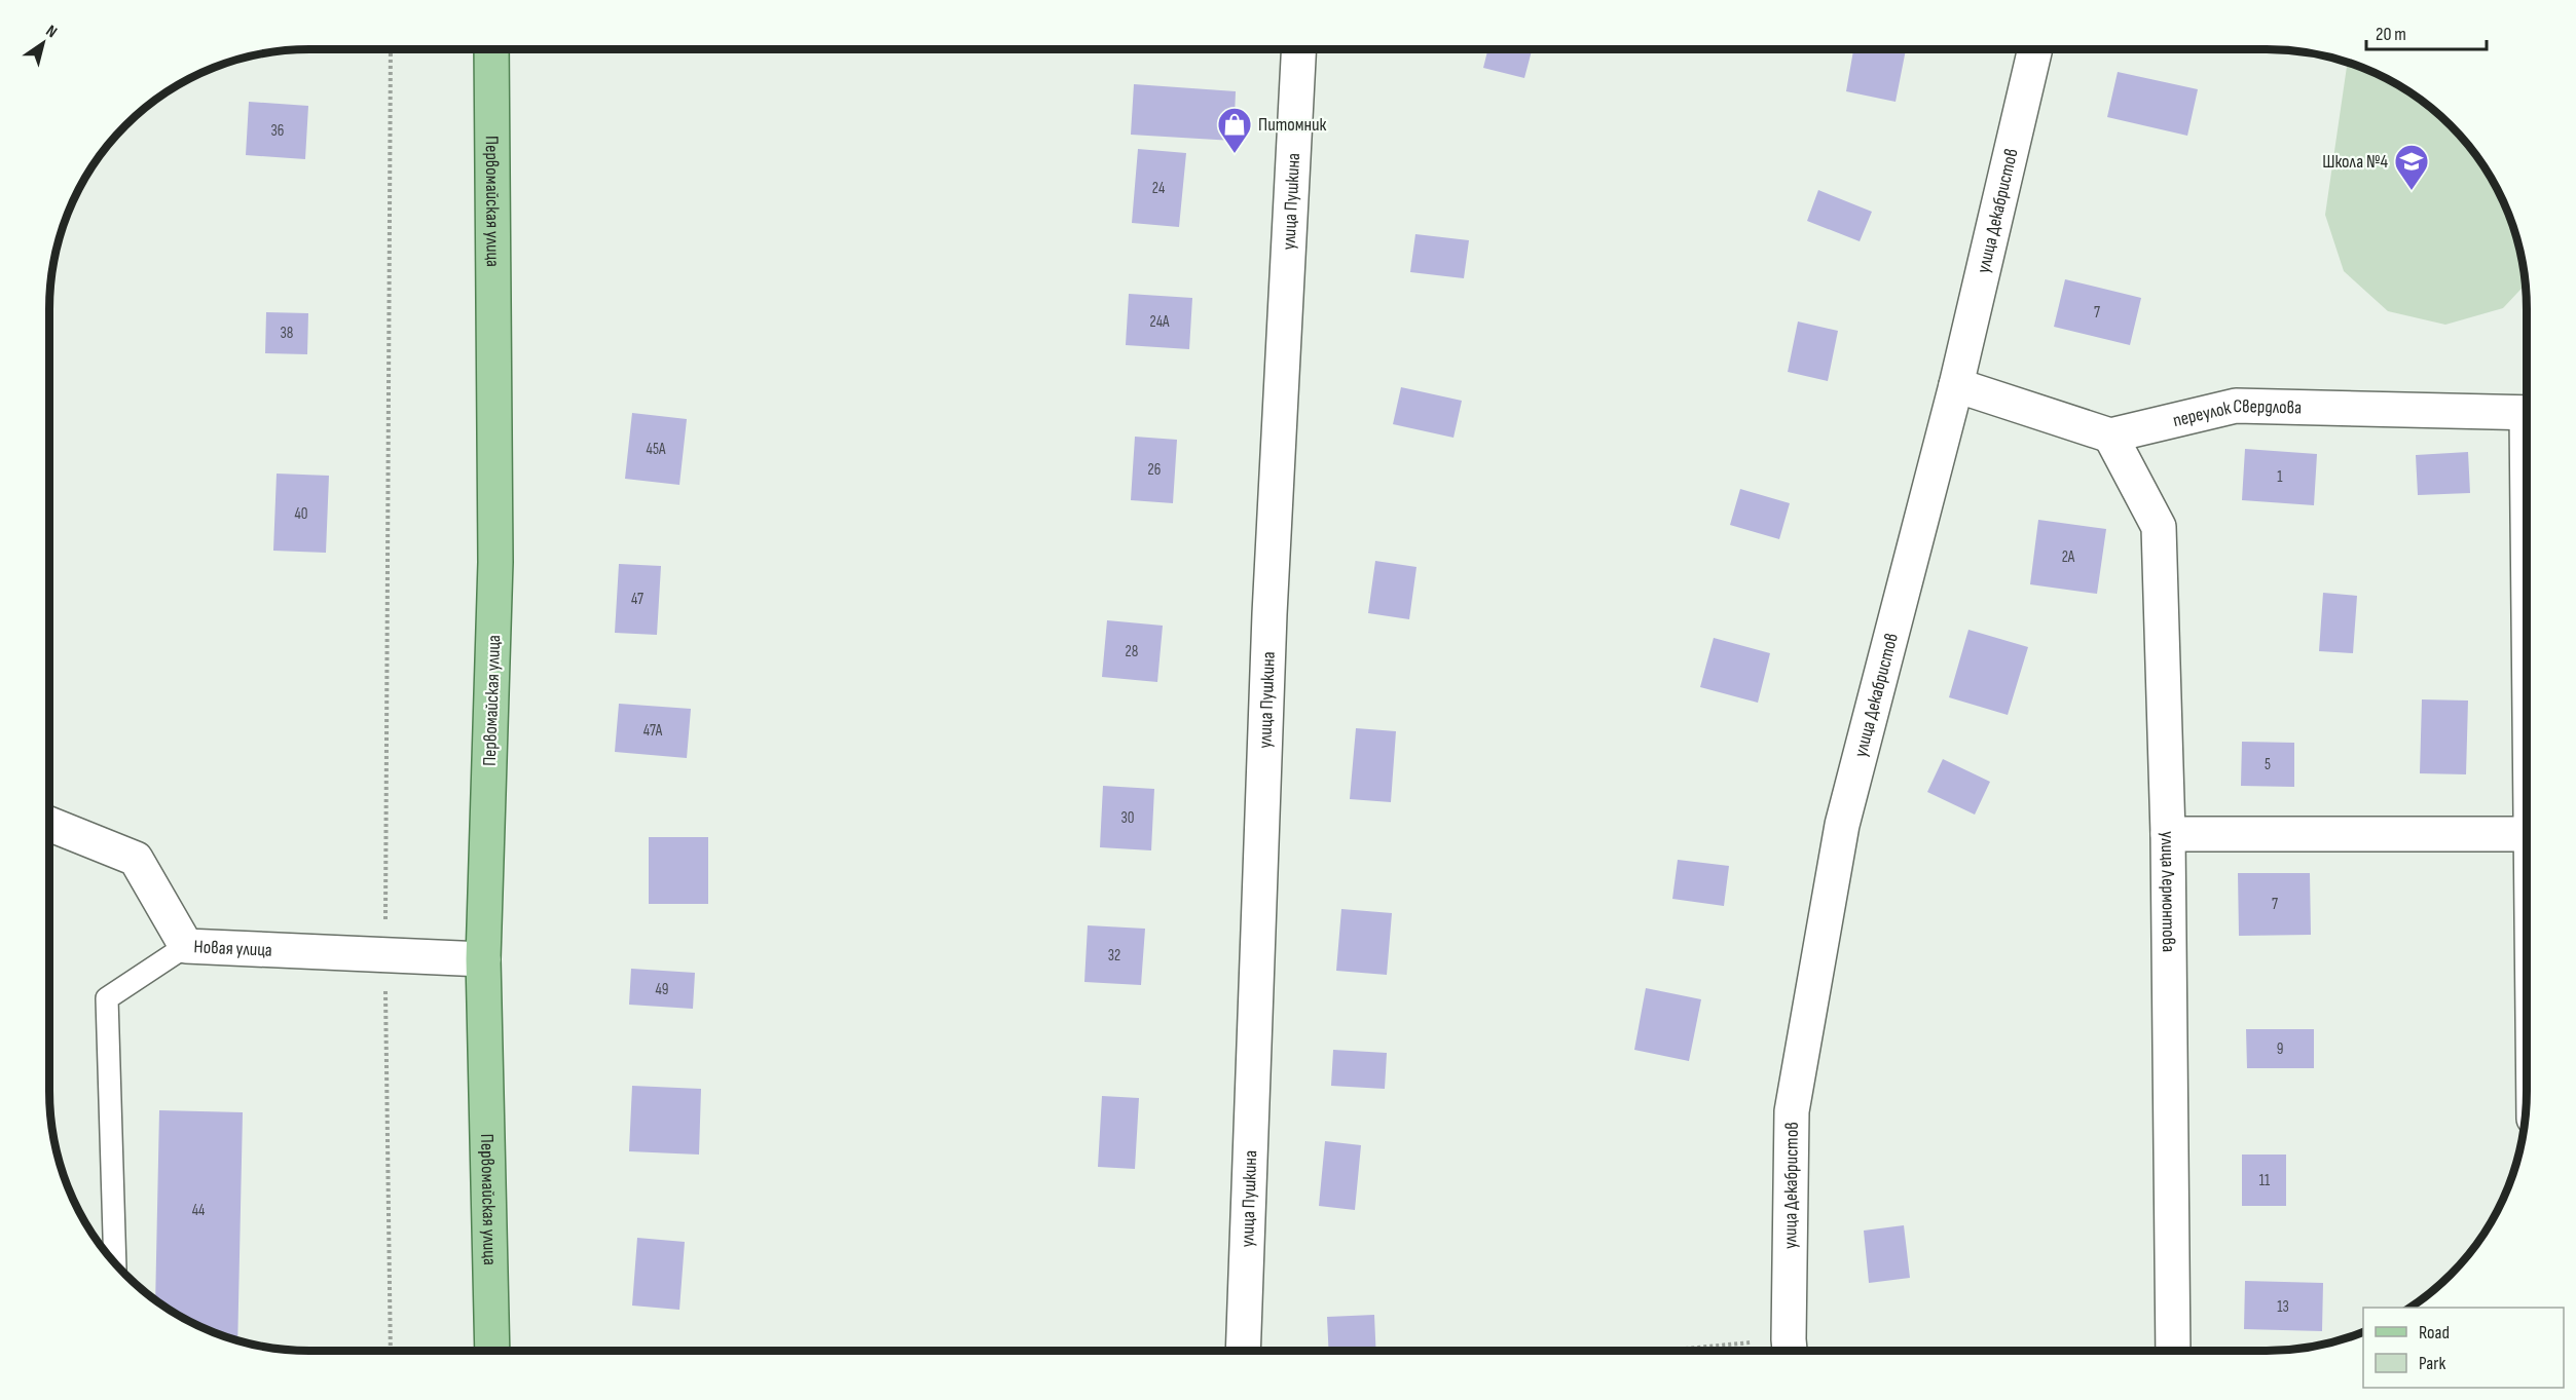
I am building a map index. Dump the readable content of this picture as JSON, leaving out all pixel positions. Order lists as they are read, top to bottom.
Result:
{
  "streets": {
    "main road": ["Первомайская улица"],
    "street": [
      "улица Пушкина",
      "улица Декабристов",
      "переулок Свердлова",
      "улица Лермонтова",
      "Новая улица"
    ]
  },
  "crossings": [
    ["Первомайская улица", "Новая улица"],
    ["переулок Свердлова", "улица Лермонтова"]
  ],
  "places": {
    "shop": ["Питомник"],
    "school or university": ["Школа №4"]
  },
  "house_numbers": [
    "36",
    "24",
    "7",
    "24А",
    "38",
    "45А",
    "26",
    "1",
    "40",
    "2А",
    "47",
    "28",
    "47А",
    "5",
    "30",
    "7",
    "32",
    "49",
    "9",
    "11",
    "44",
    "13"
  ],
  "legend": ["Road", "Park"],
  "scale_bar": "20 m",
  "north": "top right"
}
